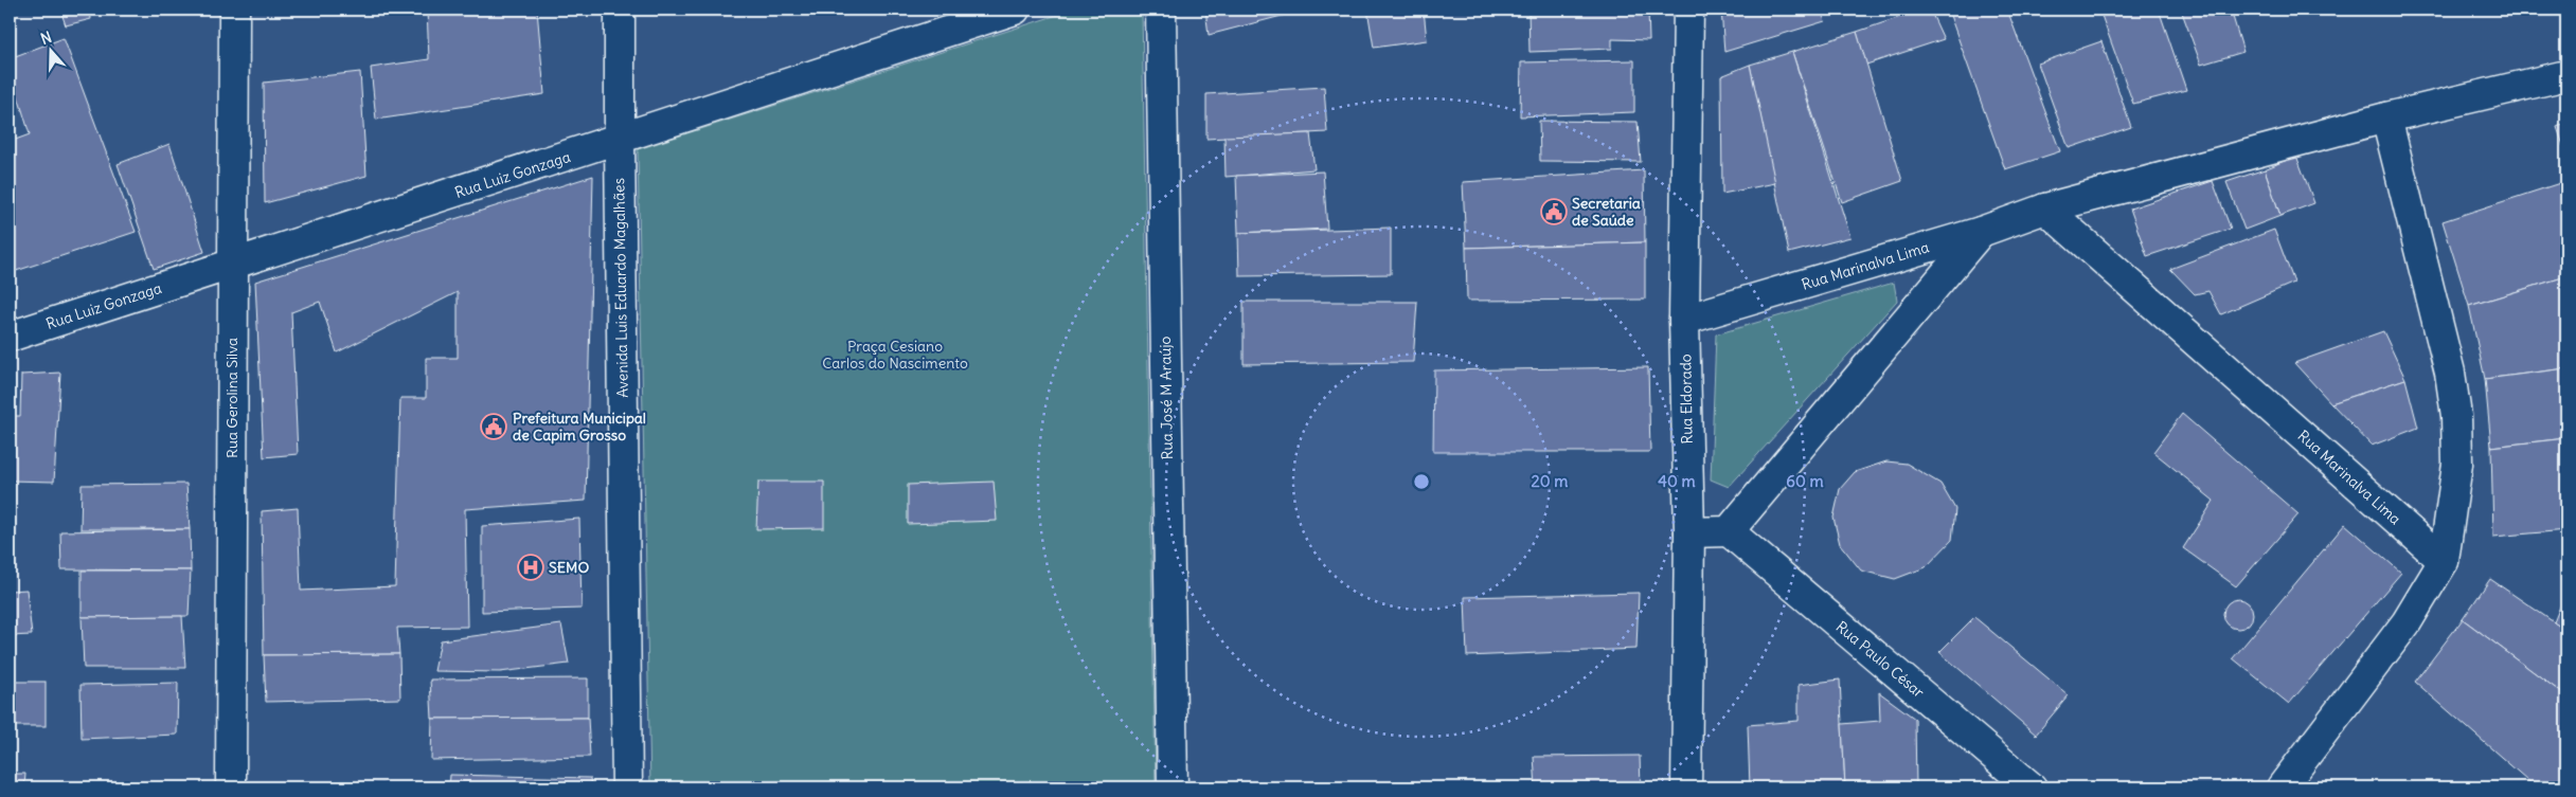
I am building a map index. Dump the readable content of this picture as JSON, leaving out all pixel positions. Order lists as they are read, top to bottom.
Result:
{
  "streets": {
    "street": [
      "Rua Luiz Gonzaga",
      "Rua Marinalva Lima",
      "Avenida Luis Eduardo Magalhães",
      "Rua Gerolina Silva",
      "Rua José M Araújo",
      "Rua Eldorado",
      "Rua Paulo César"
    ]
  },
  "crossings": [
    ["Rua Luiz Gonzaga", "Avenida Luis Eduardo Magalhães"],
    ["Rua Luiz Gonzaga", "Rua Gerolina Silva"],
    ["Rua Marinalva Lima", "Rua Eldorado"]
  ],
  "parks": ["Praça Cesiano Carlos do Nascimento"],
  "places": {
    "public building": ["Secretaria de Saúde", "Prefeitura Municipal de Capim Grosso"],
    "hospital": ["SEMO"]
  },
  "north": "top",
  "rings": ["20 m", "40 m", "60 m"]
}
